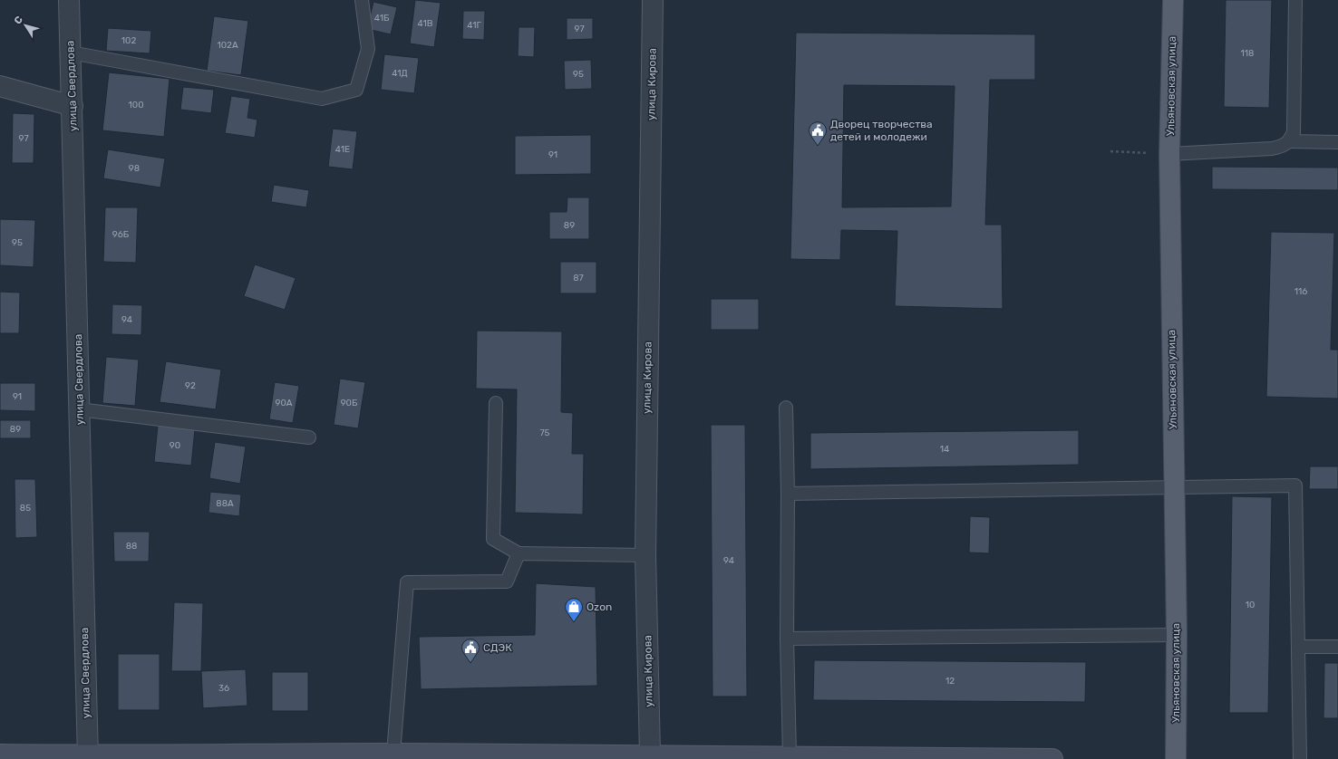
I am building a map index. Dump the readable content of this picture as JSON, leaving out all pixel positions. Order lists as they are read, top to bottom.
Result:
{
  "streets": {
    "main road": ["Ульяновская улица"],
    "street": ["улица Кирова", "улица Свердлова"]
  },
  "places": {
    "public building": ["Дворец творчества детей и молодежи", "СДЭК"],
    "shop": ["Ozon"]
  },
  "house_numbers": [
    "41Б",
    "41В",
    "41Г",
    "97",
    "102",
    "102А",
    "118",
    "41Д",
    "95",
    "100",
    "97",
    "41Е",
    "91",
    "98",
    "89",
    "96Б",
    "95",
    "87",
    "116",
    "94",
    "92",
    "91",
    "90А",
    "90Б",
    "89",
    "75",
    "90",
    "14",
    "88А",
    "85",
    "88",
    "94",
    "10",
    "12",
    "36"
  ],
  "north": "top left"
}
